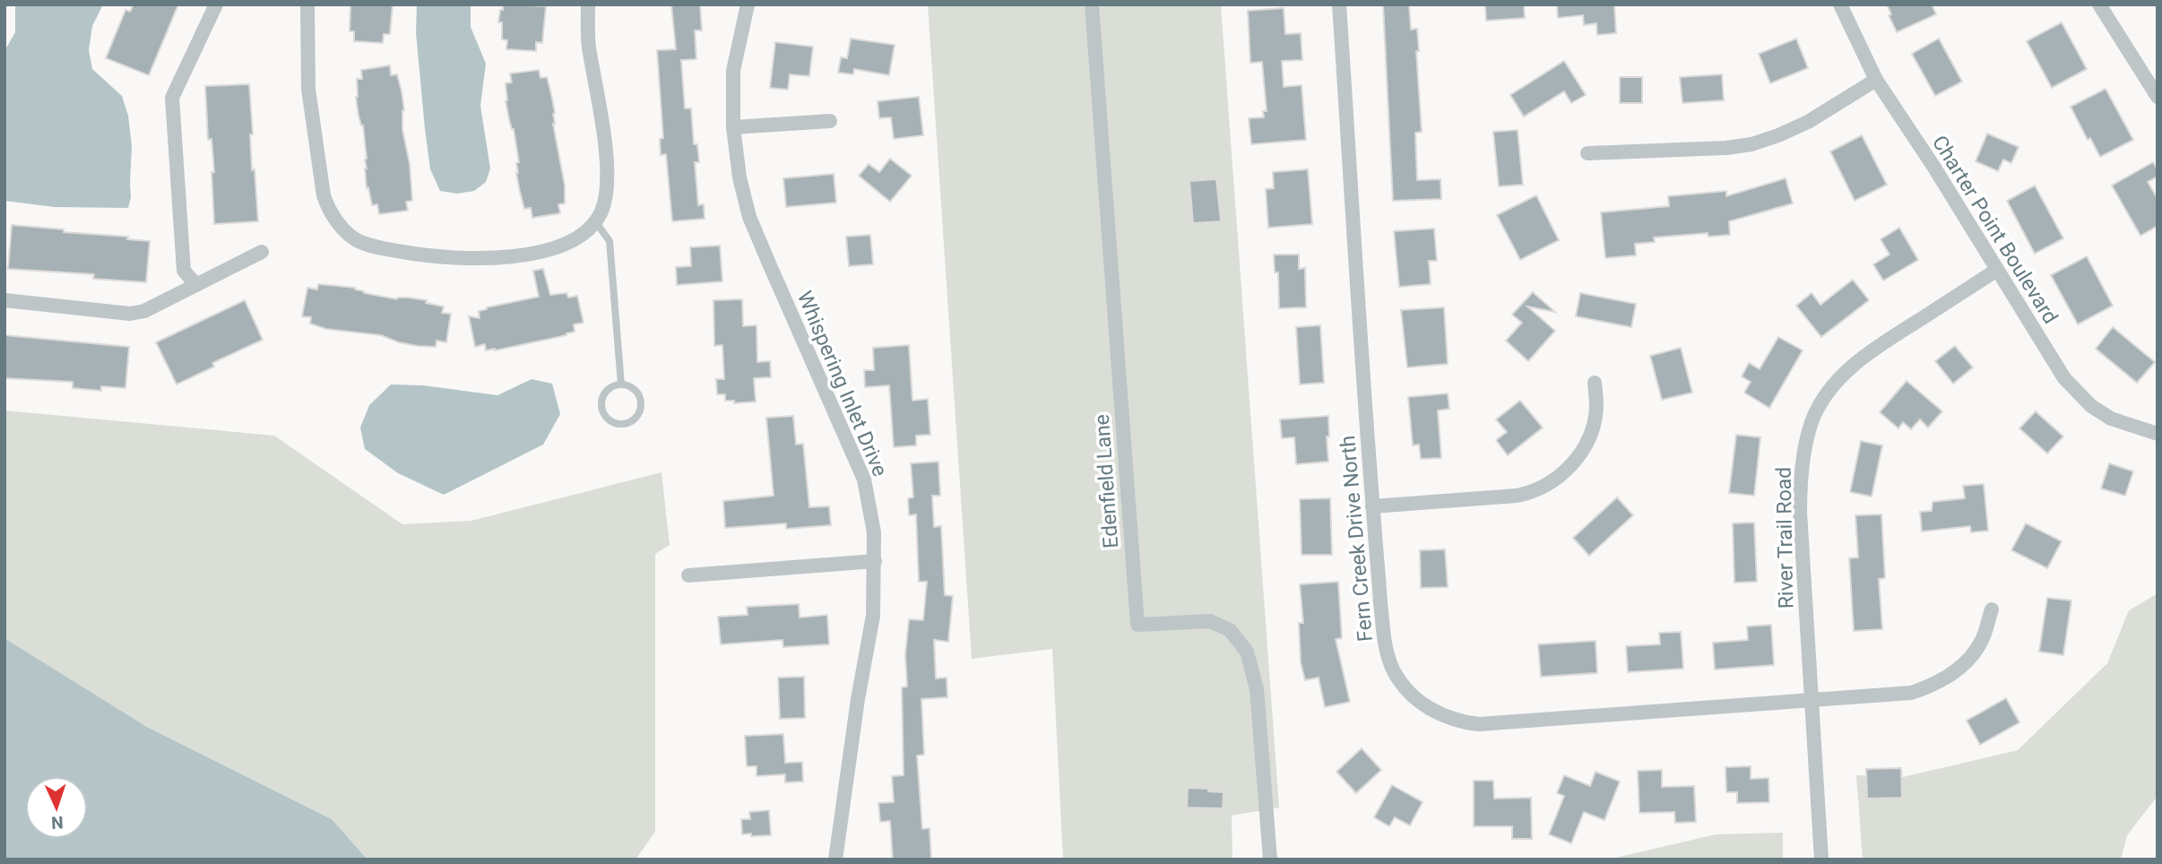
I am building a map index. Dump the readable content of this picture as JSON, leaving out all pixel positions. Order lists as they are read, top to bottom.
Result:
{
  "streets": {
    "street": [
      "Charter Point Boulevard",
      "Whispering Inlet Drive",
      "Edenfield Lane",
      "River Trail Road",
      "Fern Creek Drive North"
    ]
  },
  "crossings": [
    ["Charter Point Boulevard", "River Trail Road"],
    ["River Trail Road", "Fern Creek Drive North"]
  ],
  "north": "bottom"
}
